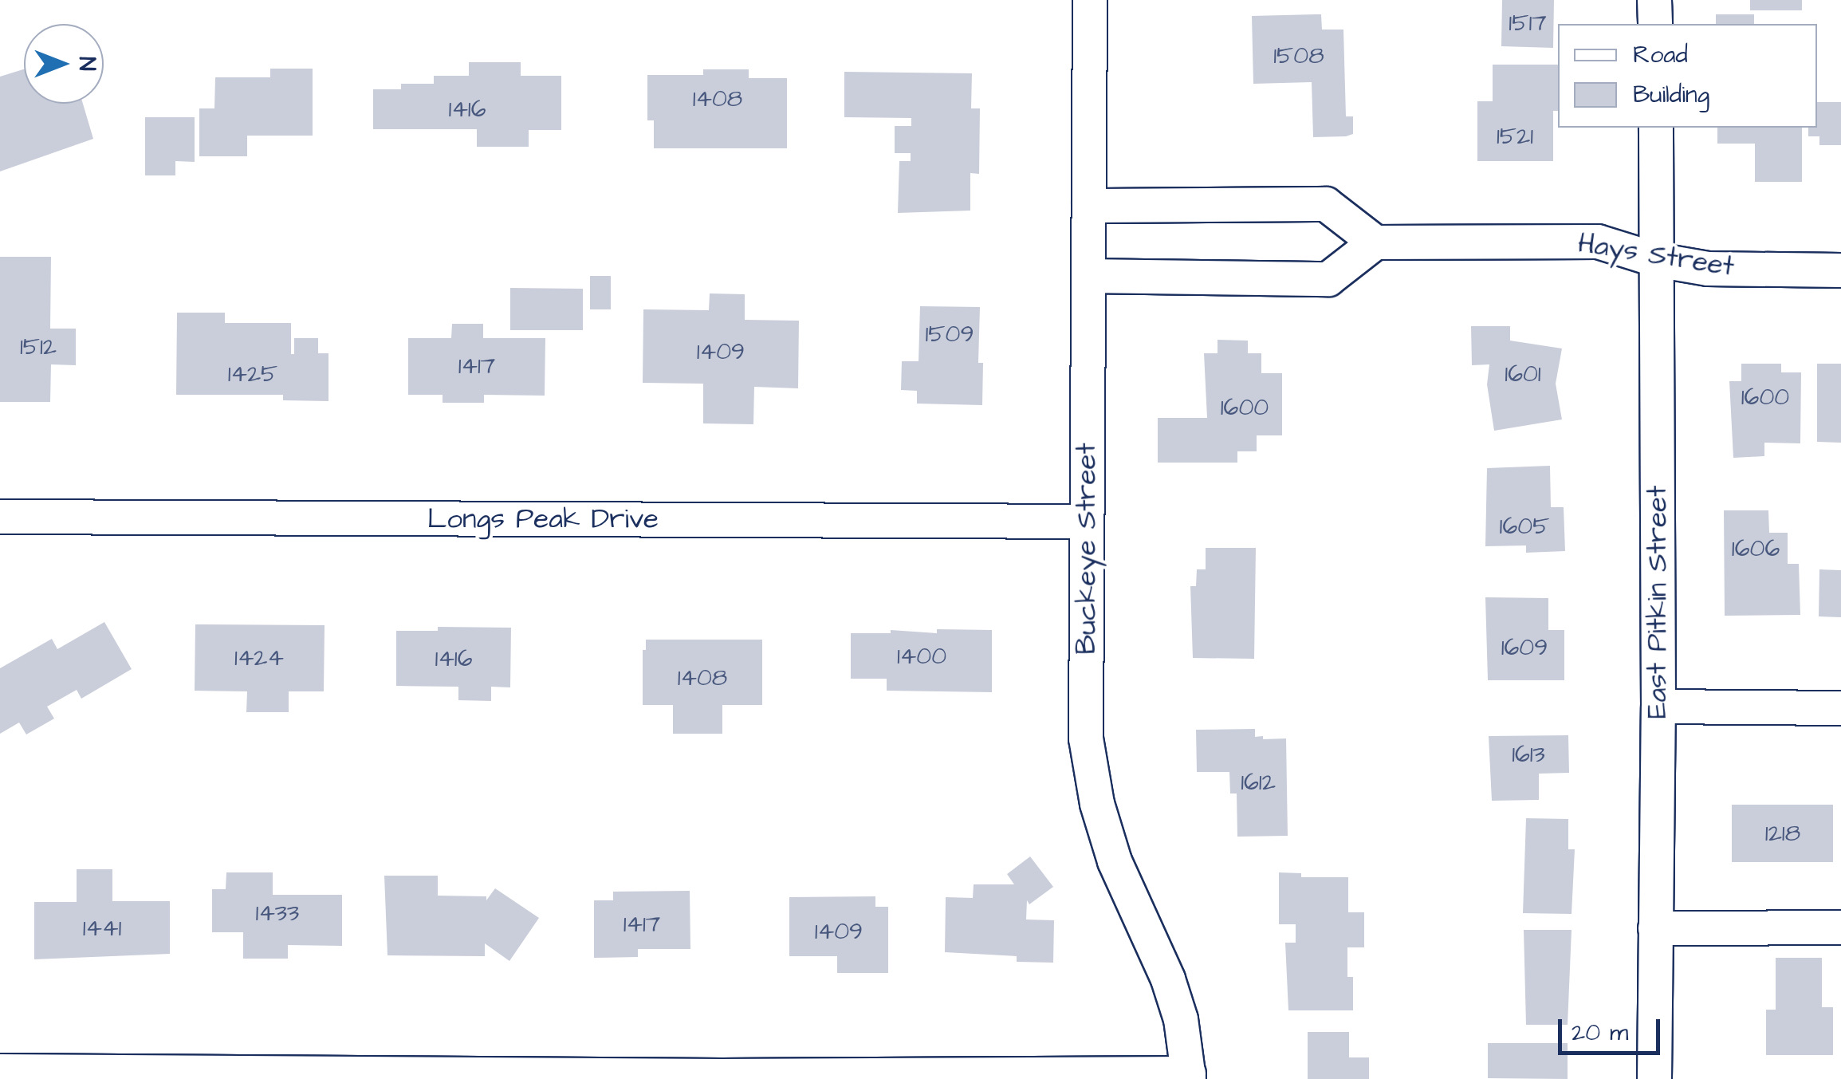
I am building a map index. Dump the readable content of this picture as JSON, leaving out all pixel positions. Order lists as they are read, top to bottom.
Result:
{
  "streets": {
    "street": [
      "Hays Street",
      "Longs Peak Drive",
      "Buckeye Street",
      "East Pitkin Street"
    ]
  },
  "crossings": [
    ["Hays Street", "East Pitkin Street"],
    ["Longs Peak Drive", "Buckeye Street"]
  ],
  "house_numbers": [
    "1517",
    "1508",
    "1408",
    "1416",
    "1521",
    "1509",
    "1512",
    "1409",
    "1417",
    "1425",
    "1601",
    "1600",
    "1600",
    "1605",
    "1606",
    "1609",
    "1400",
    "1424",
    "1416",
    "1408",
    "1613",
    "1612",
    "1218",
    "1433",
    "1417",
    "1441",
    "1409"
  ],
  "legend": ["Road", "Building"],
  "scale_bar": "20 m",
  "north": "right"
}
